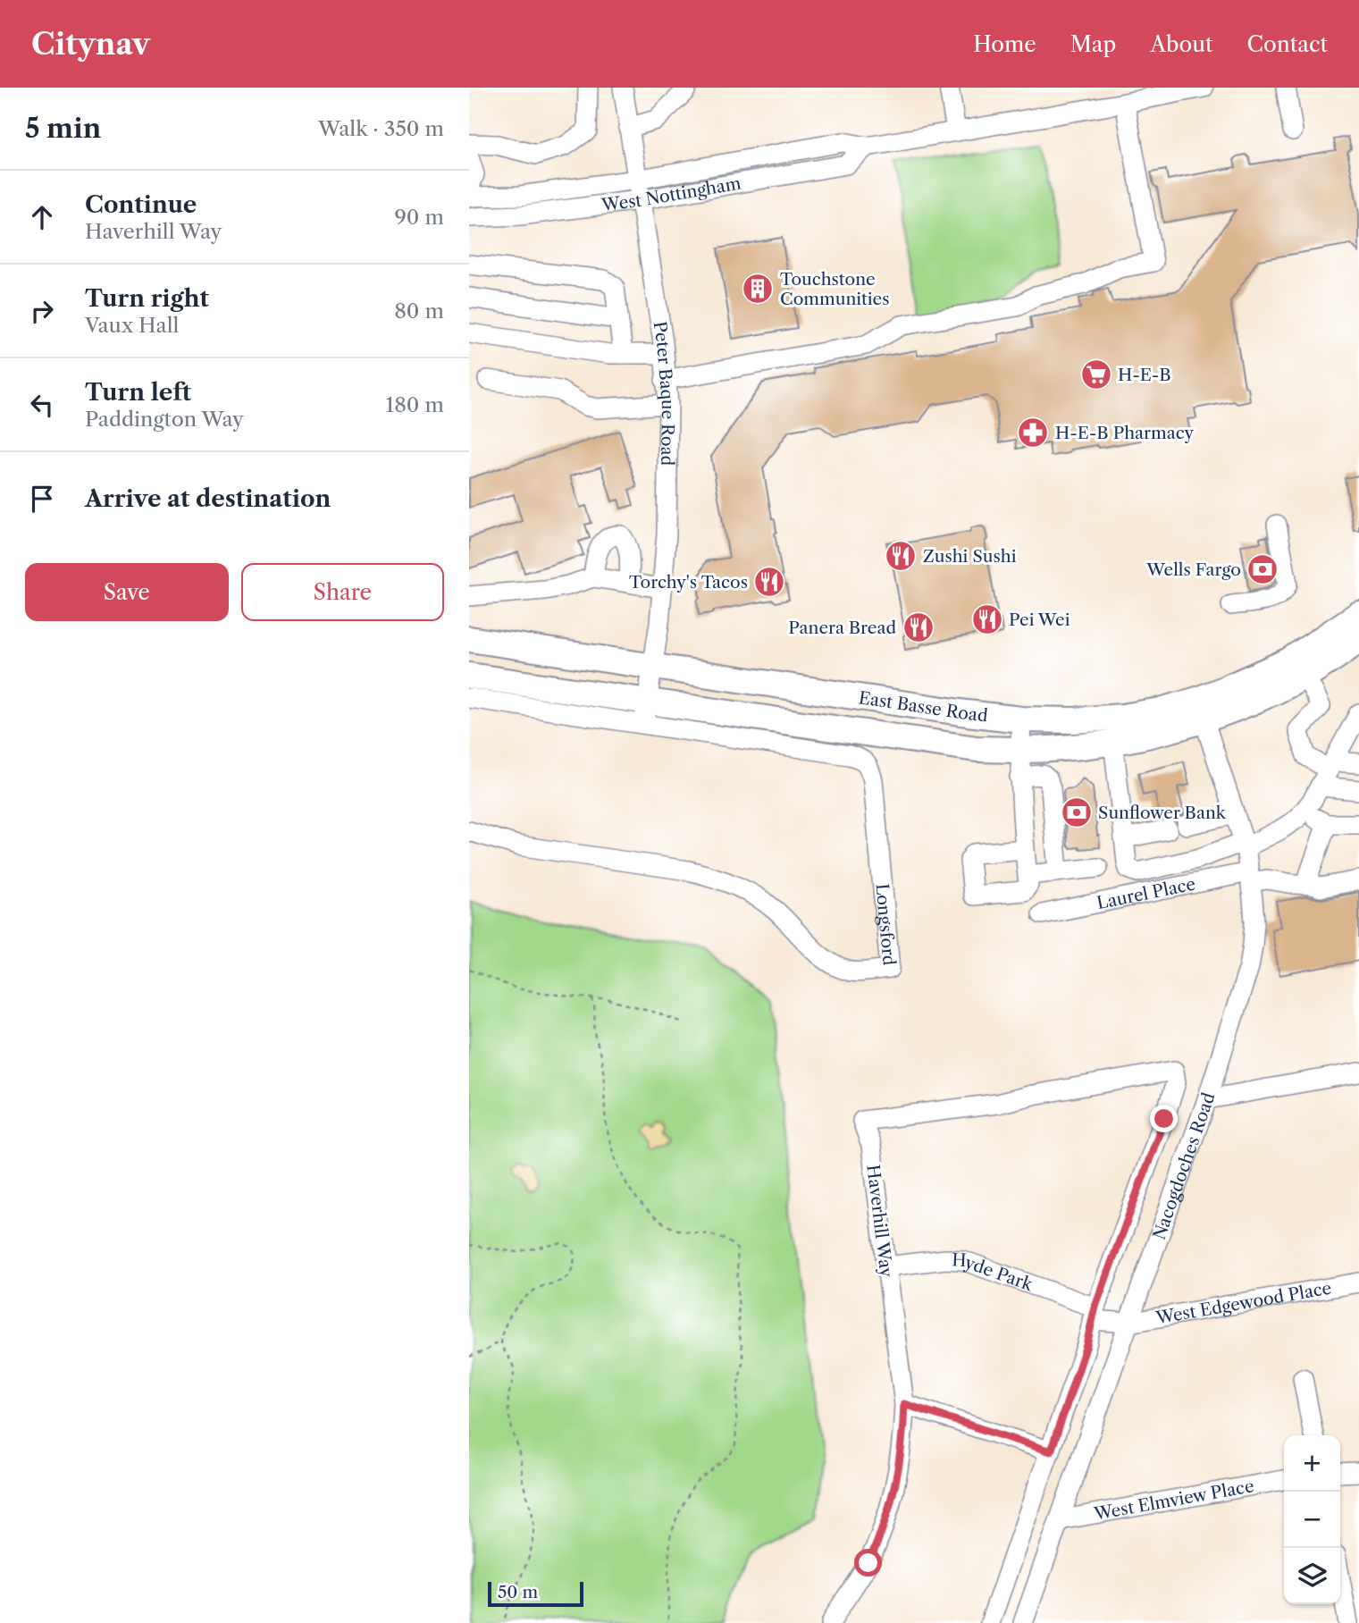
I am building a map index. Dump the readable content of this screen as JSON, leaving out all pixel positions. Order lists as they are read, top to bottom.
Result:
{
  "streets": {
    "main road": ["East Basse Road"],
    "street": [
      "West Nottingham",
      "Peter Baque Road",
      "Laurel Place",
      "Longsford",
      "Nacogdoches Road",
      "Haverhill Way",
      "Hyde Park",
      "West Edgewood Place",
      "West Elmview Place"
    ]
  },
  "crossings": [
    ["West Nottingham", "Peter Baque Road"],
    ["Peter Baque Road", "East Basse Road"],
    ["Peter Baque Road", "Longsford"],
    ["East Basse Road", "Longsford"],
    ["East Basse Road", "Nacogdoches Road"],
    ["Laurel Place", "Nacogdoches Road"],
    ["Nacogdoches Road", "Hyde Park"],
    ["Nacogdoches Road", "West Edgewood Place"],
    ["Nacogdoches Road", "West Elmview Place"],
    ["Haverhill Way", "Hyde Park"],
    ["Hyde Park", "West Edgewood Place"]
  ],
  "places": {
    "building": ["Touchstone Communities"],
    "supermarket": ["H-E-B"],
    "pharmacy": ["H-E-B Pharmacy"],
    "restaurant": [
      "Zushi Sushi",
      "Torchy's Tacos",
      "Pei Wei",
      "Panera Bread"
    ],
    "bank": ["Wells Fargo", "Sunflower Bank"]
  },
  "scale_bar": "50 m",
  "page": {
    "header": "Citynav",
    "nav": [
      "Home",
      "Map",
      "About",
      "Contact"
    ],
    "heading": ["5 min", "Walk · 350 m"],
    "list": [
      ["Continue", "Haverhill Way", "90 m"],
      ["Turn right", "Vaux Hall", "80 m"],
      ["Turn left", "Paddington Way", "180 m"],
      "Arrive at destination"
    ],
    "buttons": ["Save", "Share"],
    "map_buttons": ["+", "−"],
    "scale": "50 m"
  }
}
